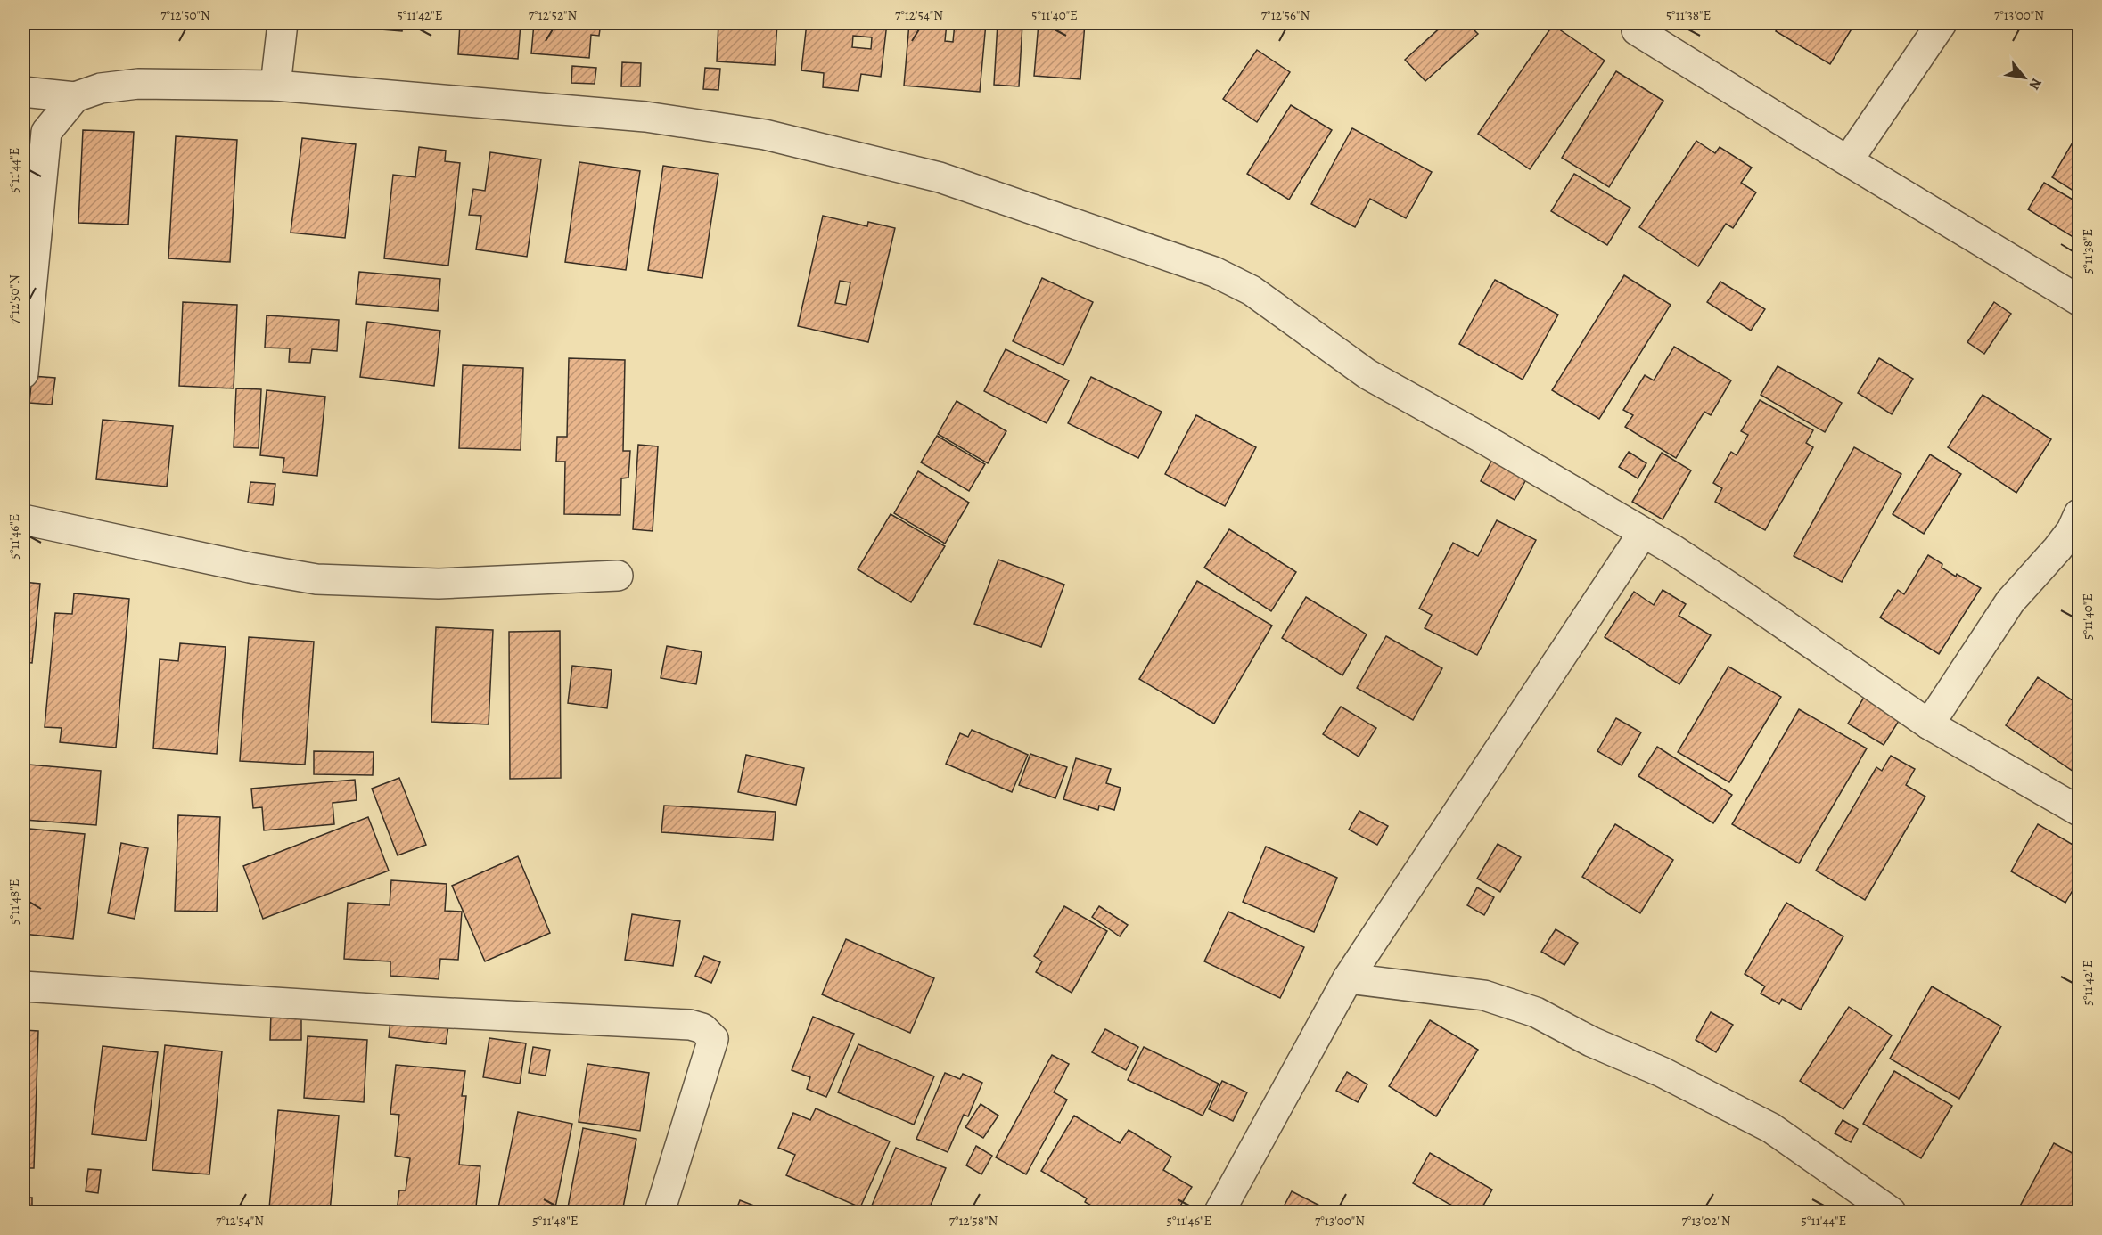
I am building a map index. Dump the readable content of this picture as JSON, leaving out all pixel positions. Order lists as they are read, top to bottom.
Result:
{
  "north": "bottom right",
  "coordinates": [
    "7°12'50\"N",
    "5°11'42\"E",
    "7°12'52\"N",
    "7°12'54\"N",
    "5°11'40\"E",
    "7°12'56\"N",
    "5°11'38\"E",
    "7°13'00\"N",
    "5°11'44\"E",
    "5°11'46\"E",
    "5°11'48\"E",
    "7°12'58\"N",
    "7°13'02\"N"
  ]
}
